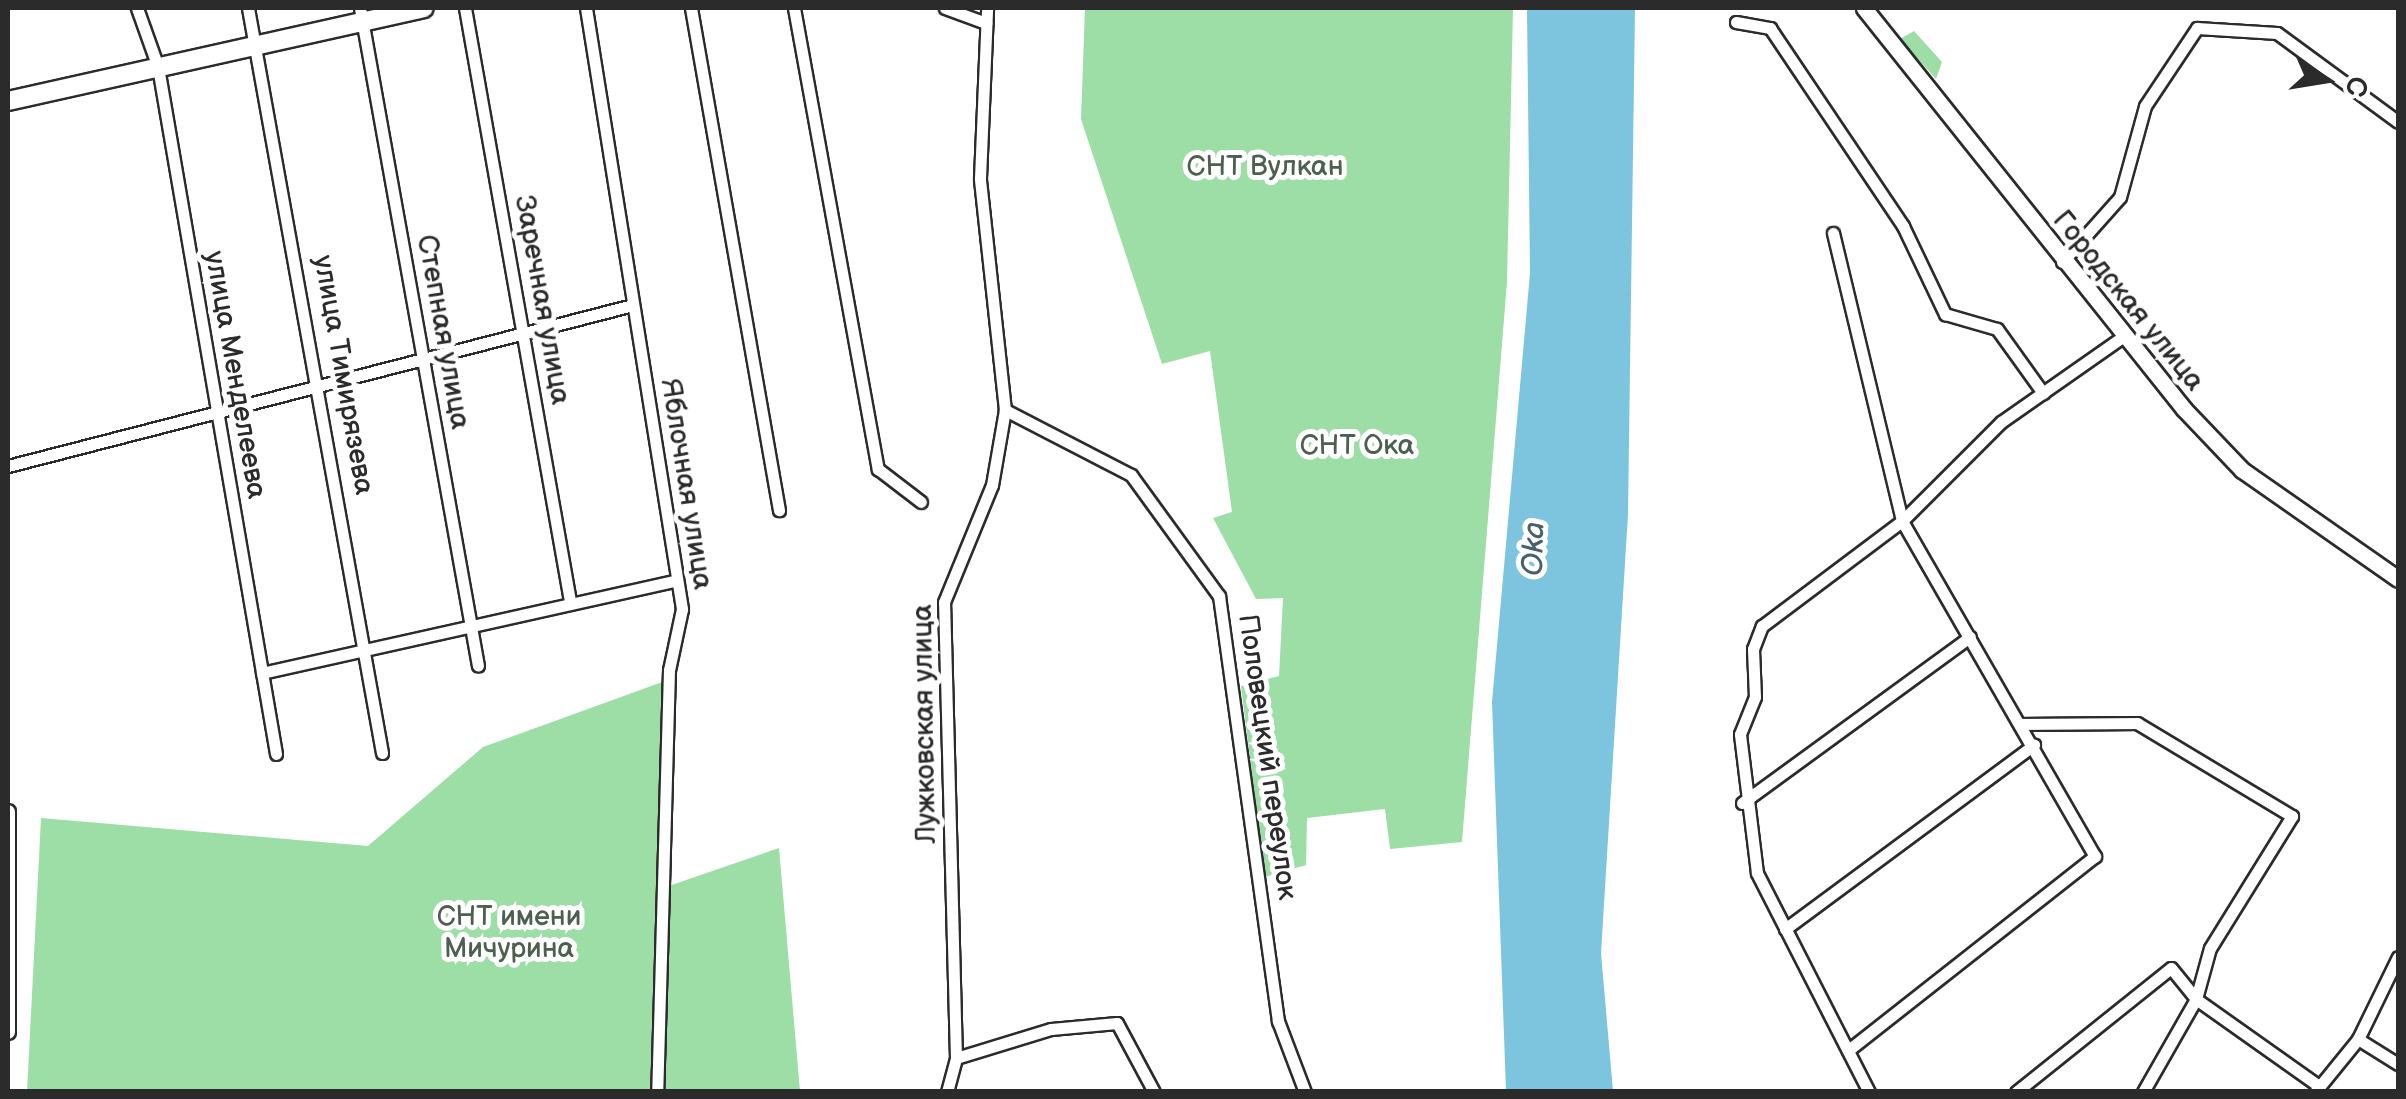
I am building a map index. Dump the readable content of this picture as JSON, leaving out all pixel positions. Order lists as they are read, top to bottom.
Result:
{
  "streets": {
    "main road": ["Городская улица"],
    "street": [
      "Заречная улица",
      "Степная улица",
      "улица Менделеева",
      "улица Тимирязева",
      "Яблочная улица",
      "Лужковская улица",
      "Половецкий переулок"
    ]
  },
  "crossings": [
    ["Лужковская улица", "Половецкий переулок"]
  ],
  "water": ["Oka"],
  "parks": ["СНТ Вулкан", "СНТ Ока", "СНТ имени Мичурина"],
  "north": "right"
}
